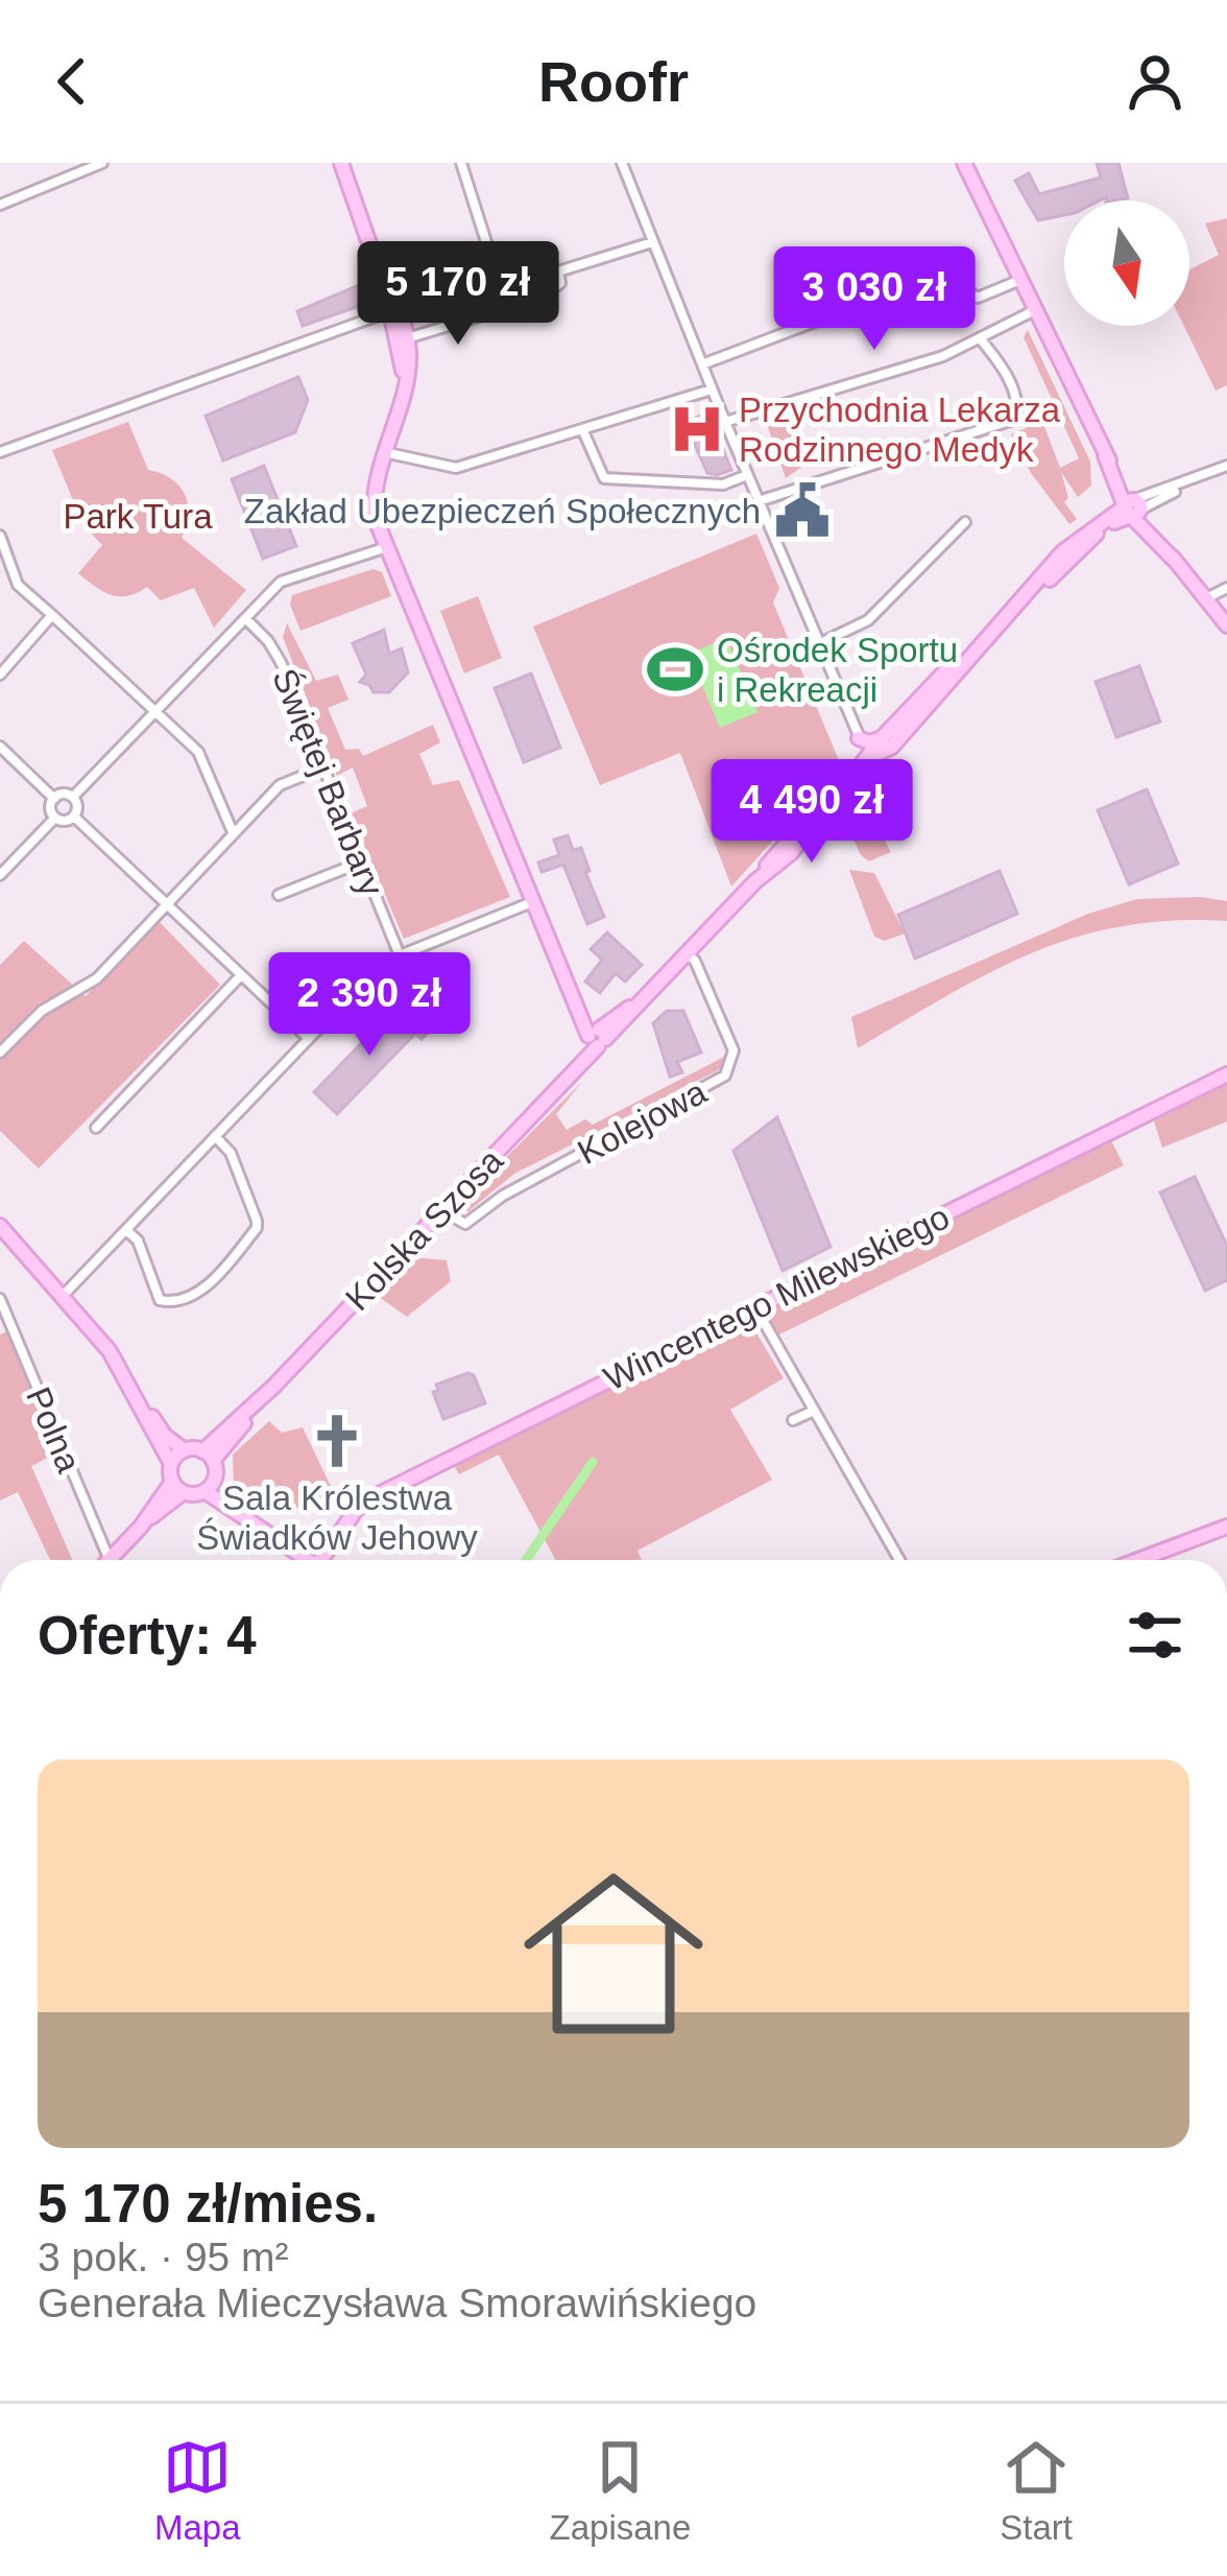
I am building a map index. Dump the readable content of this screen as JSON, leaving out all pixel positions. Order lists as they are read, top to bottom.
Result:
{
  "streets": {
    "street": [
      "Świętej Barbary",
      "Kolejowa",
      "Kolska Szosa",
      "Wincentego Milewskiego",
      "Polna"
    ]
  },
  "crossings": [
    ["Kolejowa", "Kolska Szosa"]
  ],
  "parks": ["Park Tura"],
  "places": {
    "hospital": ["Przychodnia Lekarza Rodzinnego Medyk"],
    "public building": ["Zakład Ubezpieczeń Społecznych"],
    "sports": ["Ośrodek Sportu i Rekreacji"],
    "church": ["Sala Królestwa Świadków Jehowy"]
  },
  "north": "bottom",
  "page": {
    "header": "Roofr",
    "price": [
      "5 170 zł",
      "3 030 zł",
      "4 490 zł",
      "2 390 zł"
    ],
    "heading": "Oferty: 4",
    "list": [
      {
        "name": "5 170 zł/mies.",
        "note": "3 pok. · 95 m² · Generała Mieczysława Smorawińskiego"
      }
    ],
    "tabs": ["Mapa", "Zapisane", "Start"]
  }
}
